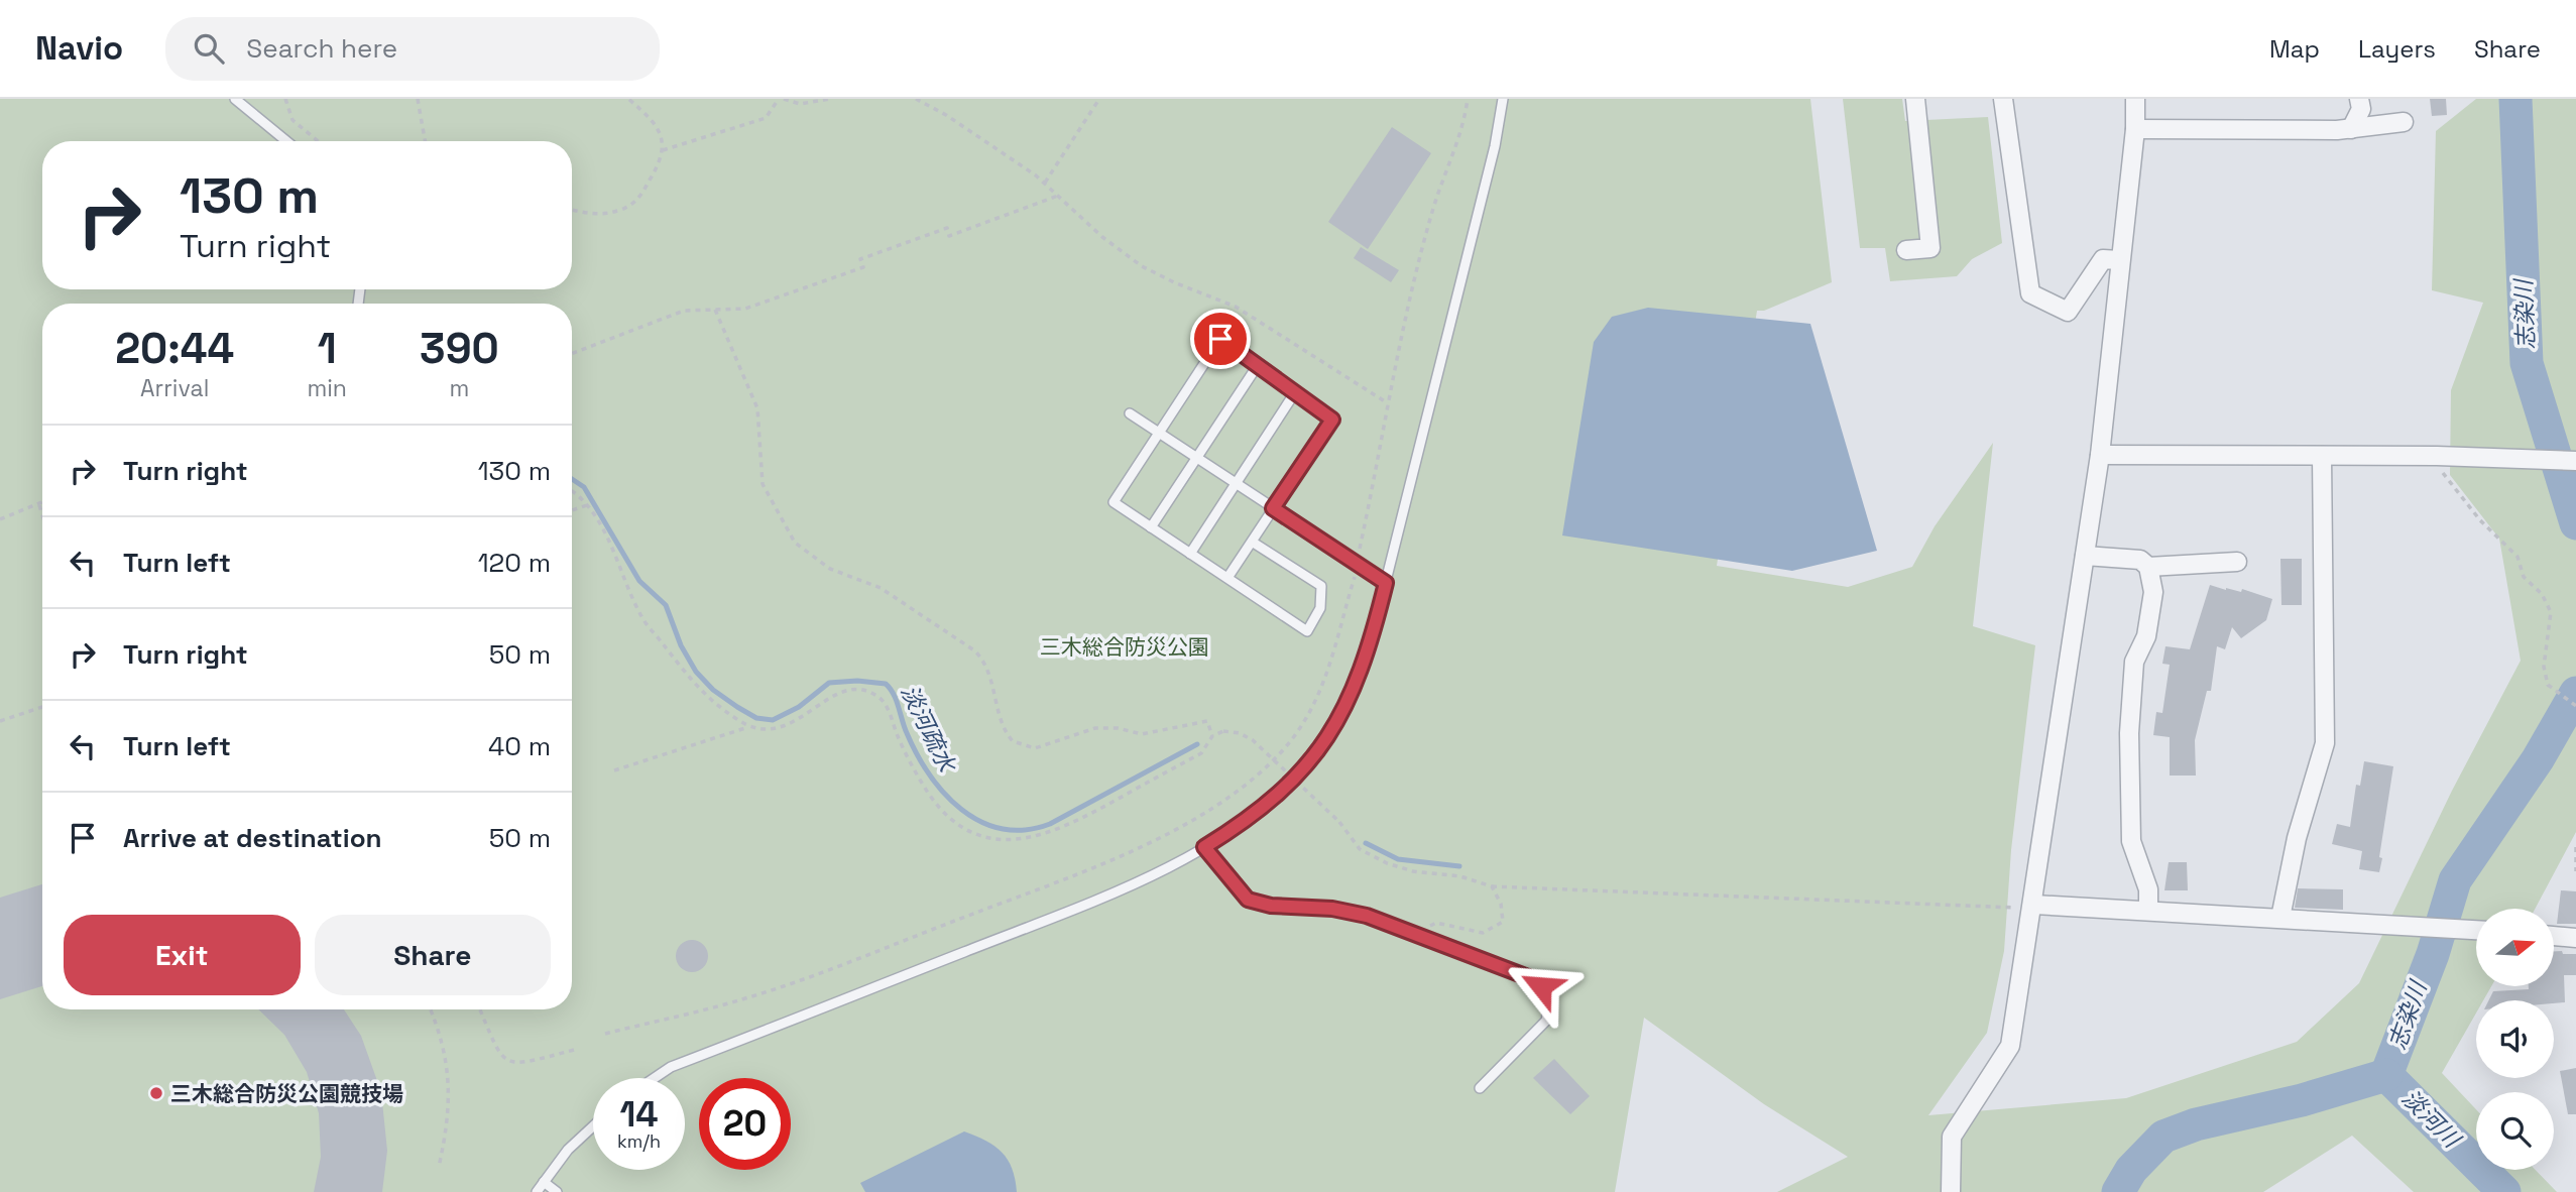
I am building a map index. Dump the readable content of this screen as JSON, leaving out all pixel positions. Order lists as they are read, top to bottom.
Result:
{
  "water": ["志染川", "淡河疏水", "淡河川"],
  "parks": ["三木総合防災公園"],
  "places": ["三木総合防災公園競技場"],
  "north": "right",
  "page": {
    "header": "Navio",
    "search": "Search here",
    "nav": ["Map", "Layers", "Share"],
    "turn": ["130 m", "Turn right"],
    "eta": [
      "20:44",
      "Arrival",
      "1",
      "min",
      "390",
      "m"
    ],
    "list": [
      {
        "name": "Turn right",
        "value": "130 m"
      },
      {
        "name": "Turn left",
        "value": "120 m"
      },
      {
        "name": "Turn right",
        "value": "50 m"
      },
      {
        "name": "Turn left",
        "value": "40 m"
      },
      {
        "name": "Arrive at destination",
        "value": "50 m"
      }
    ],
    "buttons": ["Exit", "Share"],
    "speed": "14 km/h",
    "limit": "20"
  }
}
